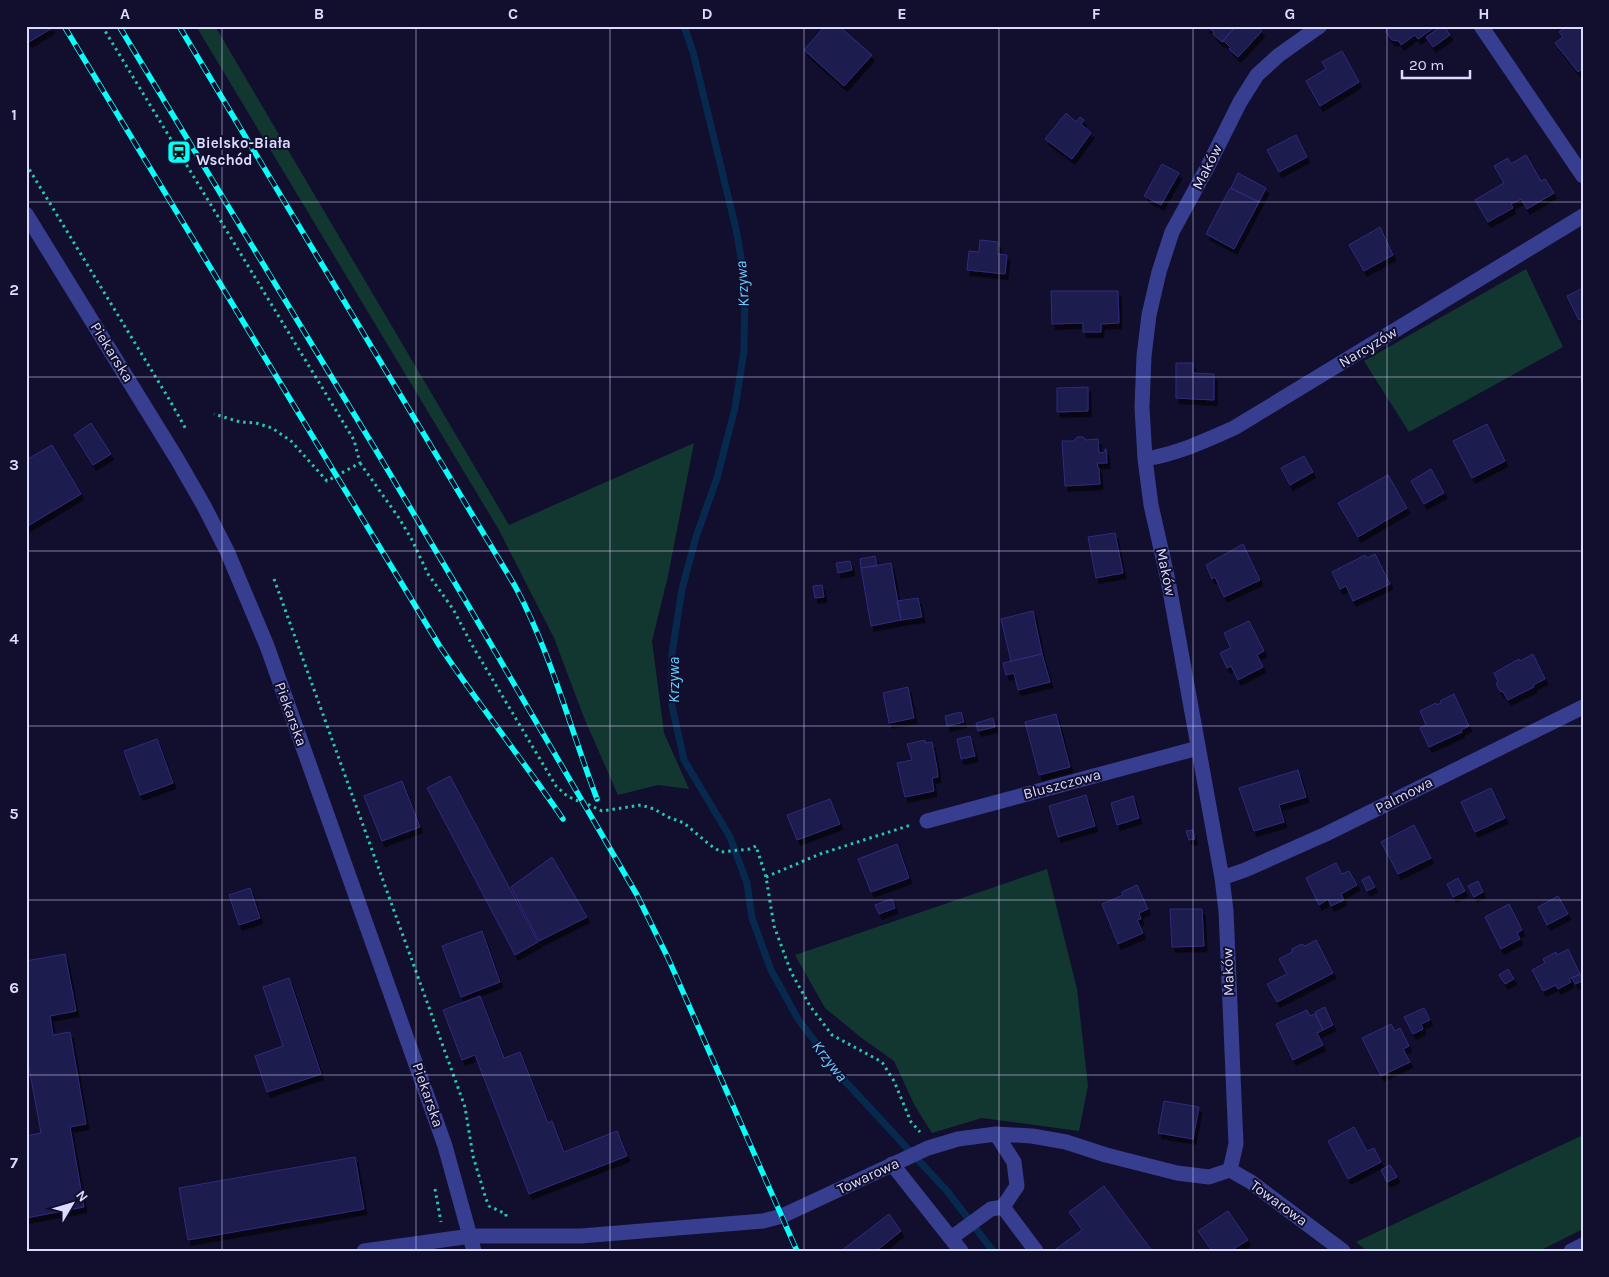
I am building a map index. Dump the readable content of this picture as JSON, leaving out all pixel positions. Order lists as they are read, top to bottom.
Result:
{
  "streets": {
    "street": [
      "Maków",
      "Narcyzów",
      "Piekarska",
      "Bluszczowa",
      "Palmowa",
      "Towarowa"
    ]
  },
  "crossings": [
    ["Maków", "Narcyzów"],
    ["Maków", "Bluszczowa"],
    ["Maków", "Palmowa"],
    ["Maków", "Towarowa"],
    ["Piekarska", "Towarowa"]
  ],
  "water": ["Krzywa"],
  "places": {
    "station": ["Bielsko-Biała Wschód"]
  },
  "scale_bar": "20 m",
  "north": "top right",
  "grid": {
    "columns": [
      "A",
      "B",
      "C",
      "D",
      "E",
      "F",
      "G",
      "H"
    ],
    "rows": [
      "1",
      "2",
      "3",
      "4",
      "5",
      "6",
      "7"
    ]
  }
}
